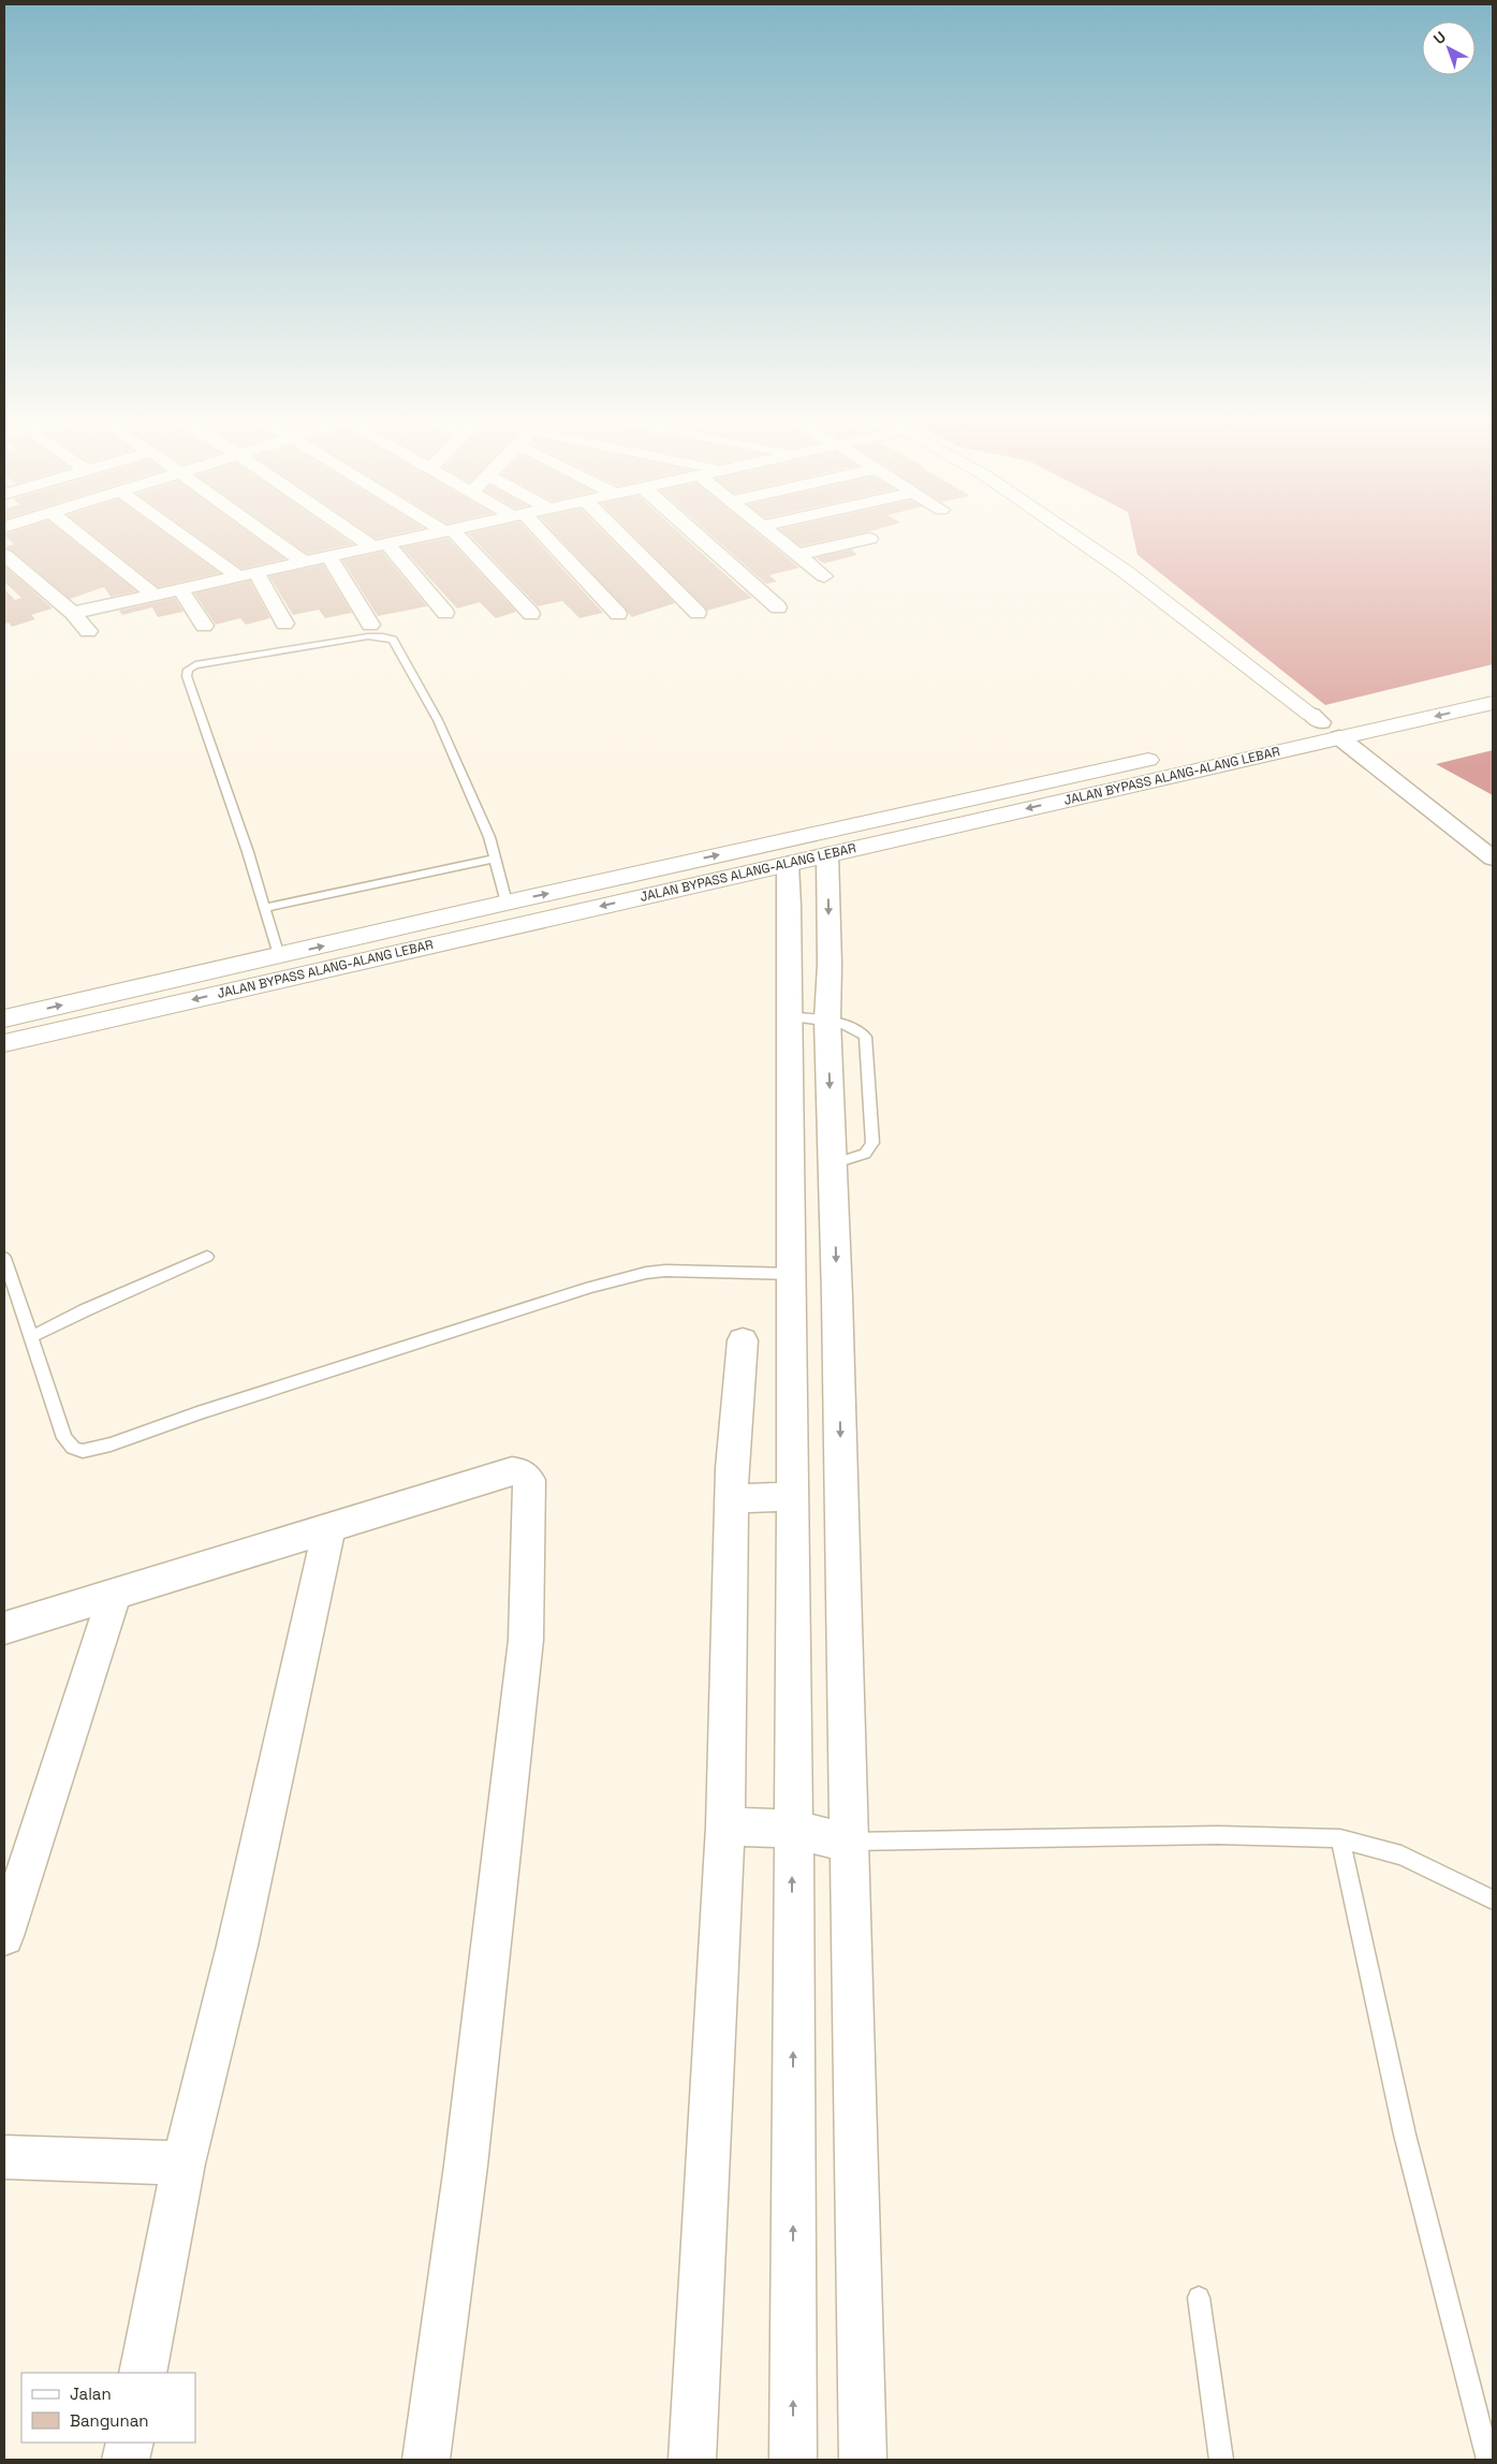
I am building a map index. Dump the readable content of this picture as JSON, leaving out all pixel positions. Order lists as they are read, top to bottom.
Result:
{
  "streets": {
    "main road": ["JALAN BYPASS ALANG-ALANG LEBAR"]
  },
  "legend": ["Jalan", "Bangunan"],
  "north": "top left"
}
